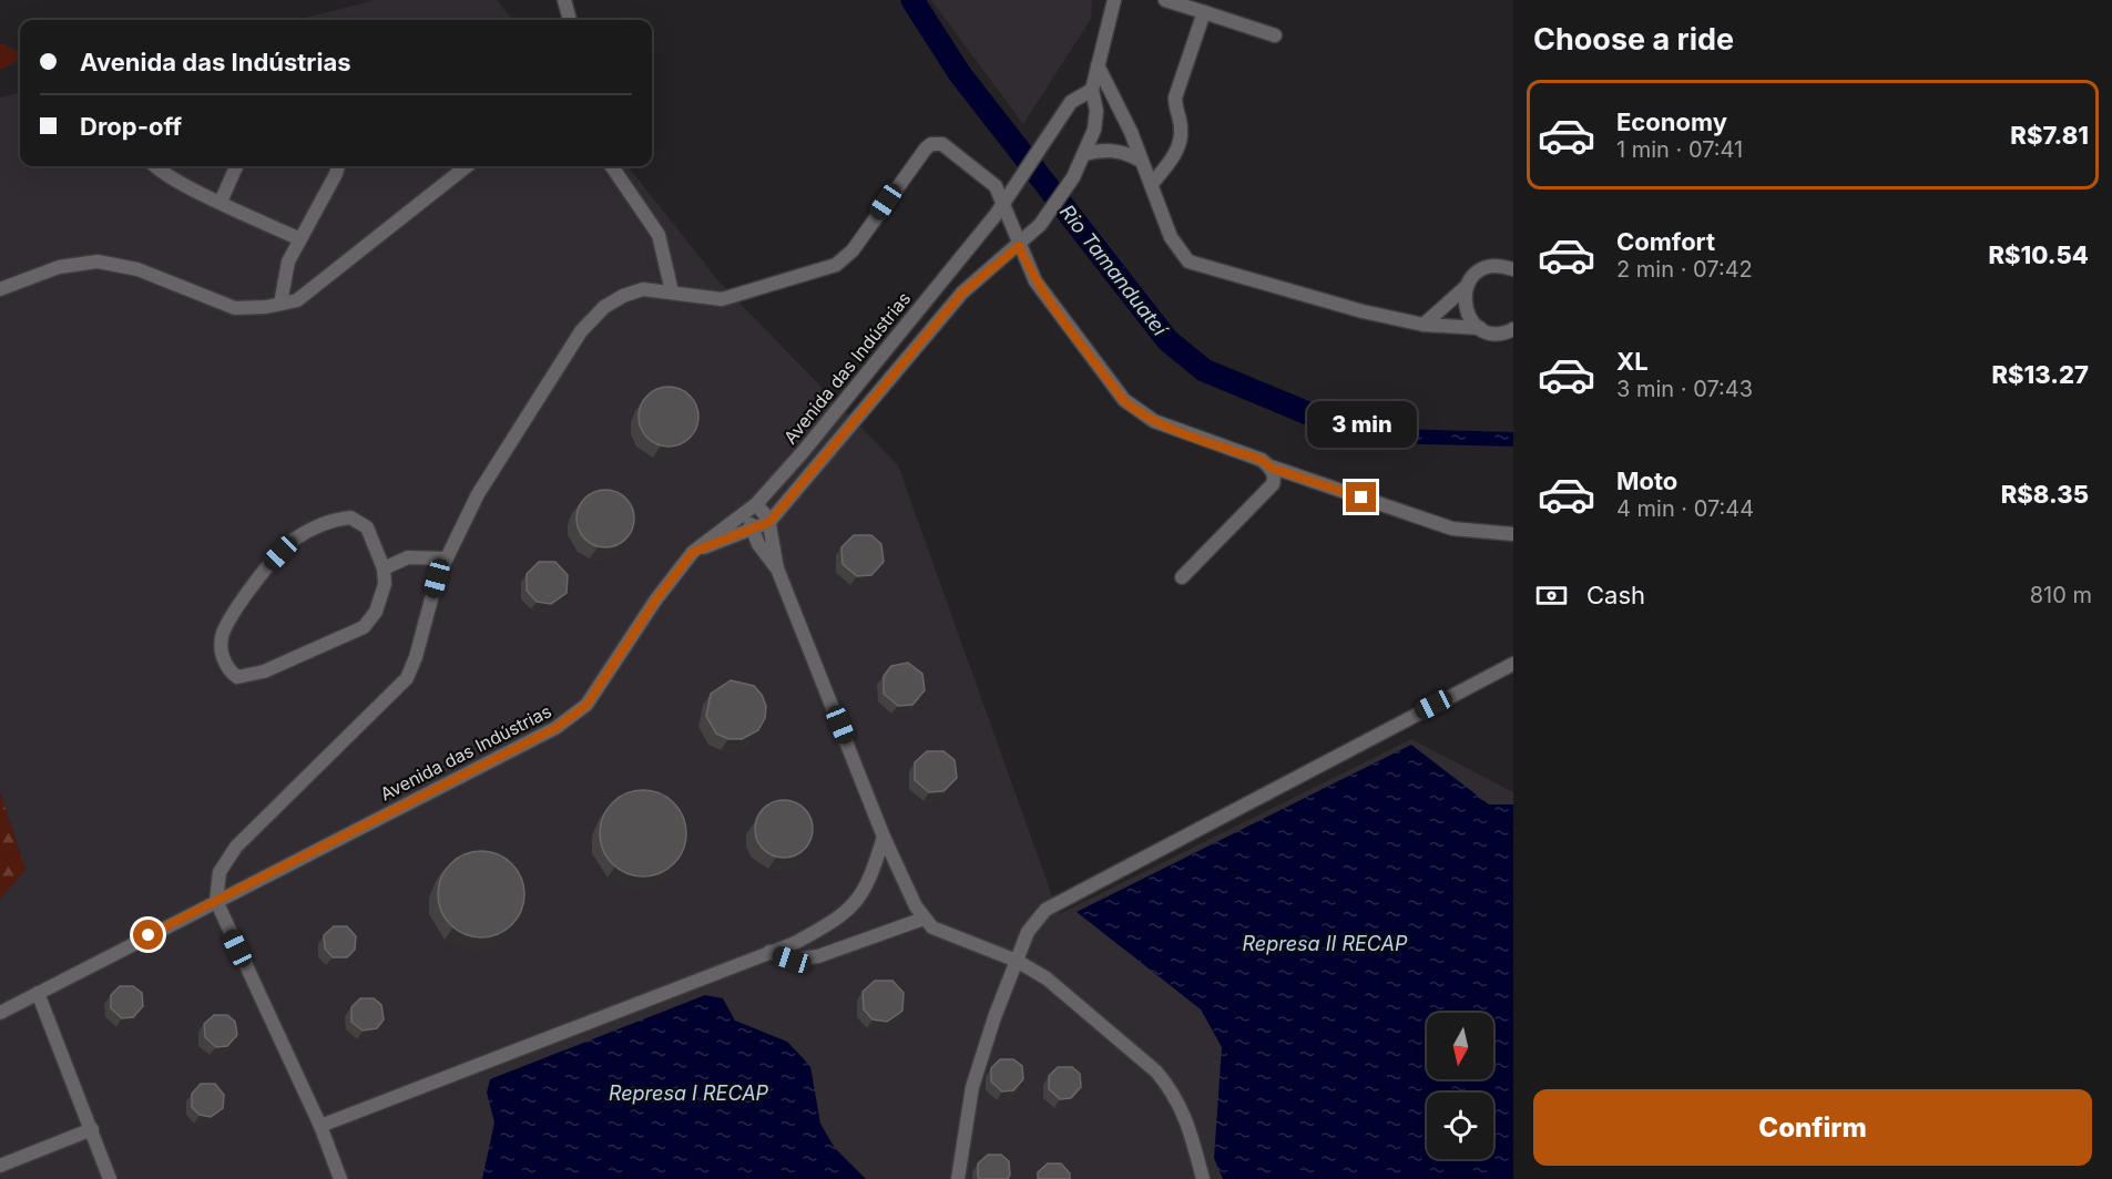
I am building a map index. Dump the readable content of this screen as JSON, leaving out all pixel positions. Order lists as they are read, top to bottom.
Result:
{
  "streets": {
    "lane": ["Avenida das Indústrias"]
  },
  "water": ["Rio Tamanduateí", "Represa II RECAP", "Represa I RECAP"],
  "north": "bottom",
  "page": {
    "heading": "Choose a ride",
    "banner": ["Avenida das Indústrias", "Drop-off"],
    "list": [
      {
        "name": "Economy",
        "note": "1 min · 07:41",
        "value": "R$7.81"
      },
      {
        "name": "Comfort",
        "note": "2 min · 07:42",
        "value": "R$10.54"
      },
      {
        "name": "XL",
        "note": "3 min · 07:43",
        "value": "R$13.27"
      },
      {
        "name": "Moto",
        "note": "4 min · 07:44",
        "value": "R$8.35"
      }
    ],
    "bubble": "3 min",
    "pay": ["Cash", "810 m"],
    "buttons": "Confirm"
  }
}
